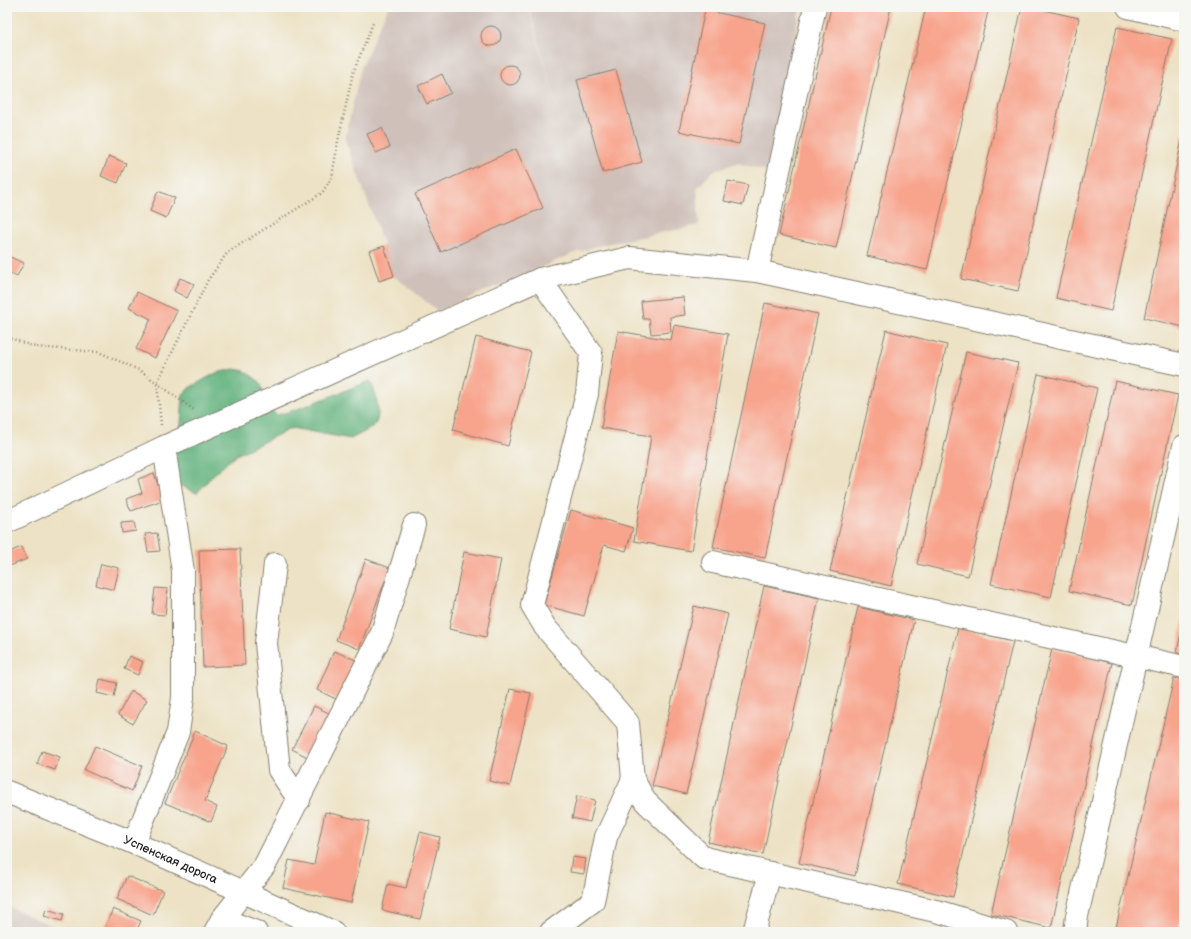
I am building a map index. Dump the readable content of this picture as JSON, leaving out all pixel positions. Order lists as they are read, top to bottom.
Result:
{
  "streets": {
    "street": ["Успенская дорога"]
  }
}
